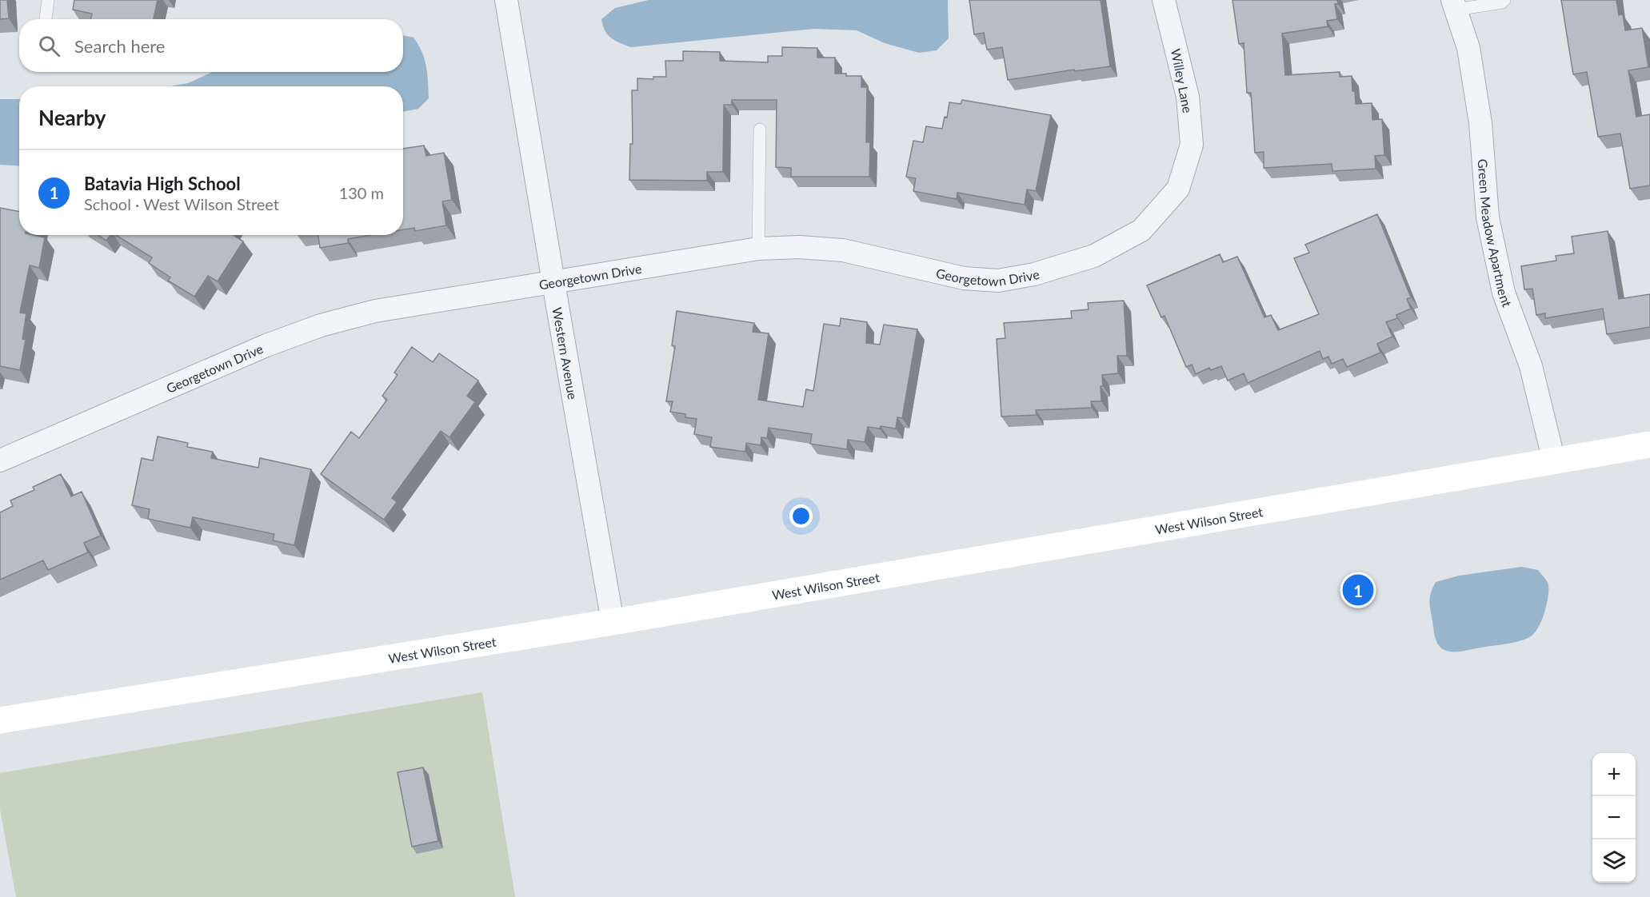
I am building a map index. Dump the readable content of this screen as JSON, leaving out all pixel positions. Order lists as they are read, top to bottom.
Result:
{
  "streets": {
    "main road": ["West Wilson Street"],
    "street": [
      "Willey Lane",
      "Green Meadow Apartment",
      "Georgetown Drive",
      "Western Avenue"
    ]
  },
  "crossings": [
    ["Willey Lane", "Georgetown Drive"],
    ["Green Meadow Apartment", "West Wilson Street"],
    ["Georgetown Drive", "Western Avenue"],
    ["Western Avenue", "West Wilson Street"]
  ],
  "page": {
    "search": "Search here",
    "heading": "Nearby",
    "list": [
      {
        "mark": "1",
        "name": "Batavia High School",
        "note": "School · West Wilson Street",
        "value": "130 m"
      }
    ],
    "pins": "1",
    "map_buttons": ["+", "−"]
  }
}
